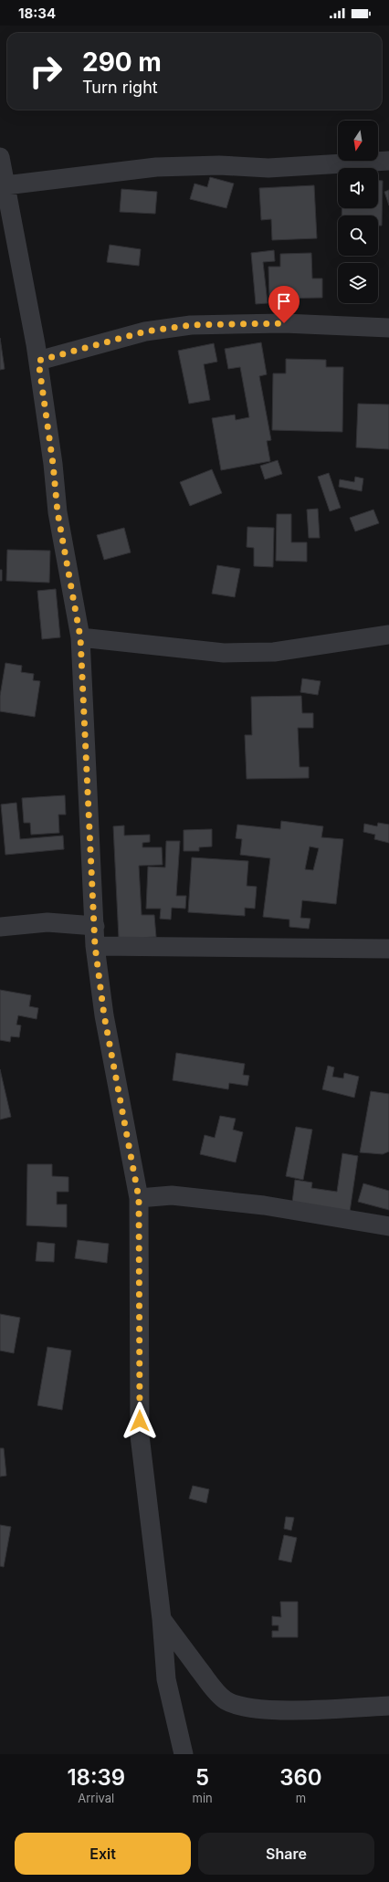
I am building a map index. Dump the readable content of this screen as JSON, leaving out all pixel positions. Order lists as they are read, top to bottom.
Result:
{
  "north": "bottom",
  "page": {
    "status": "18:34",
    "turn": ["290 m", "Turn right"],
    "eta": [
      "18:39",
      "Arrival",
      "5",
      "min",
      "360",
      "m"
    ],
    "buttons": ["Exit", "Share"]
  }
}
